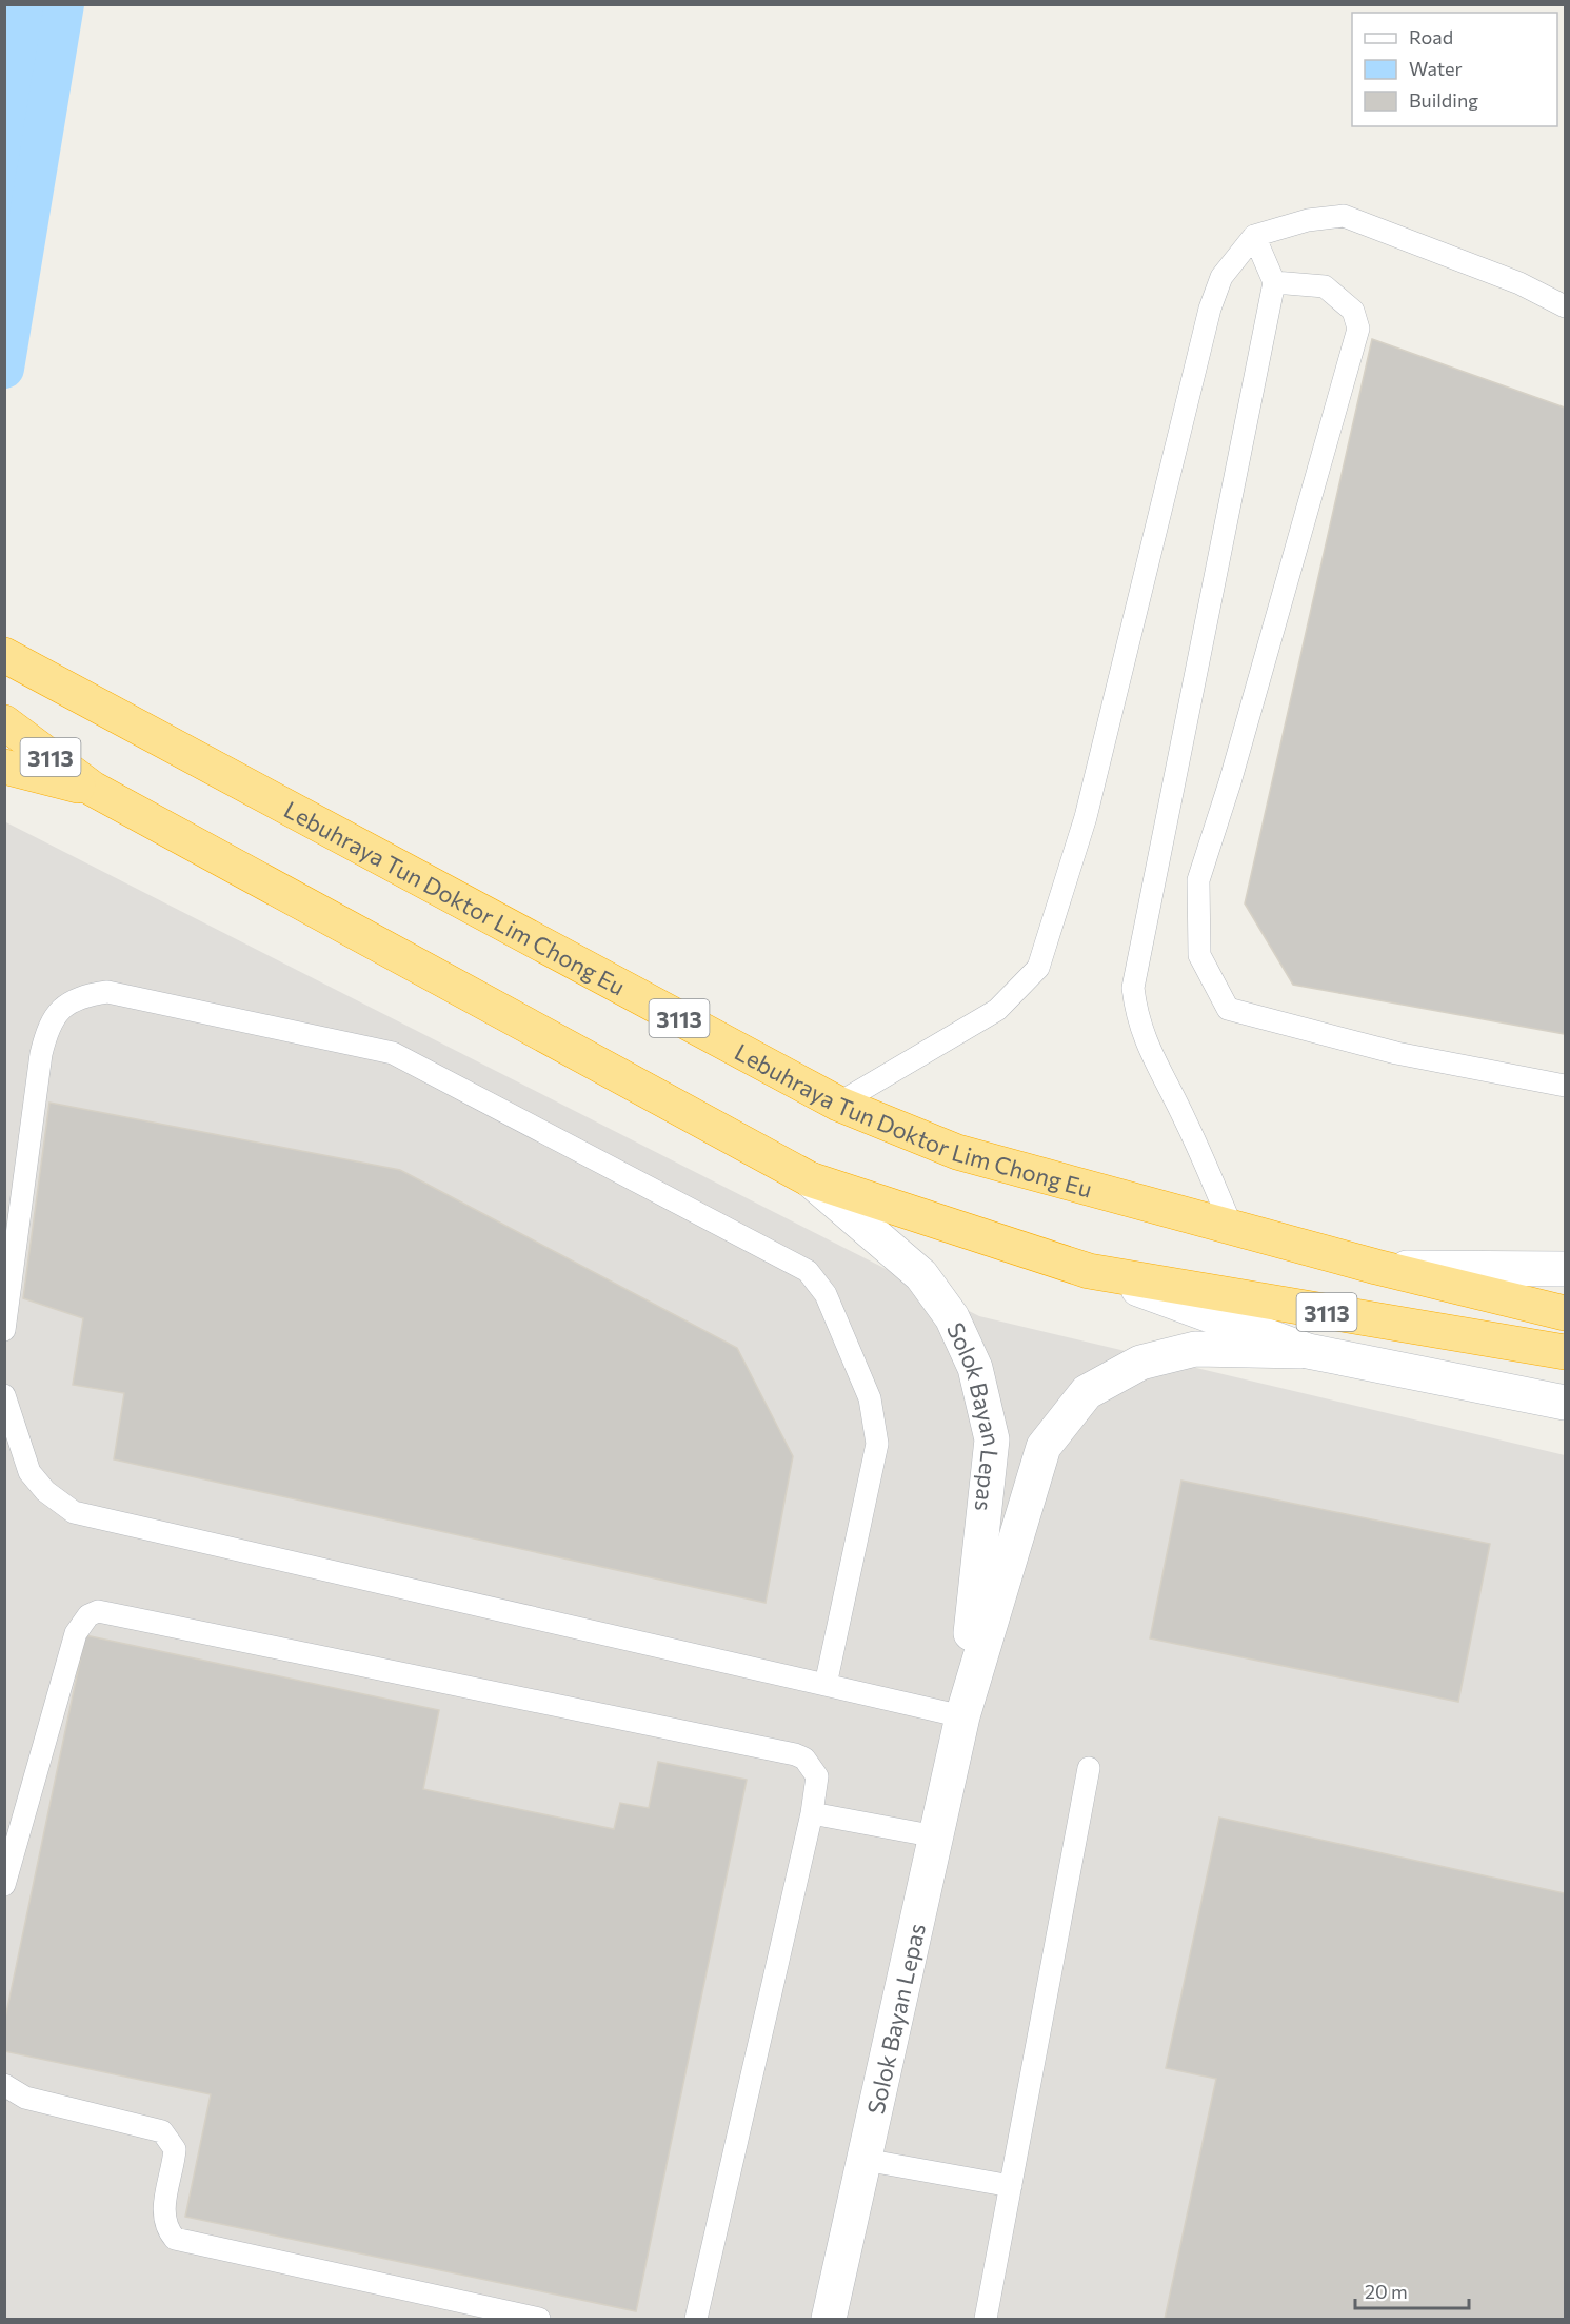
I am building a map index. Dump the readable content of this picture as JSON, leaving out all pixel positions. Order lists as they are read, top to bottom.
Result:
{
  "streets": {
    "highway": ["3113", "Lebuhraya Tun Doktor Lim Chong Eu"],
    "street": ["Solok Bayan Lepas"]
  },
  "crossings": [
    ["3113", "Solok Bayan Lepas"]
  ],
  "legend": ["Road", "Water", "Building"],
  "scale_bar": "20 m"
}
